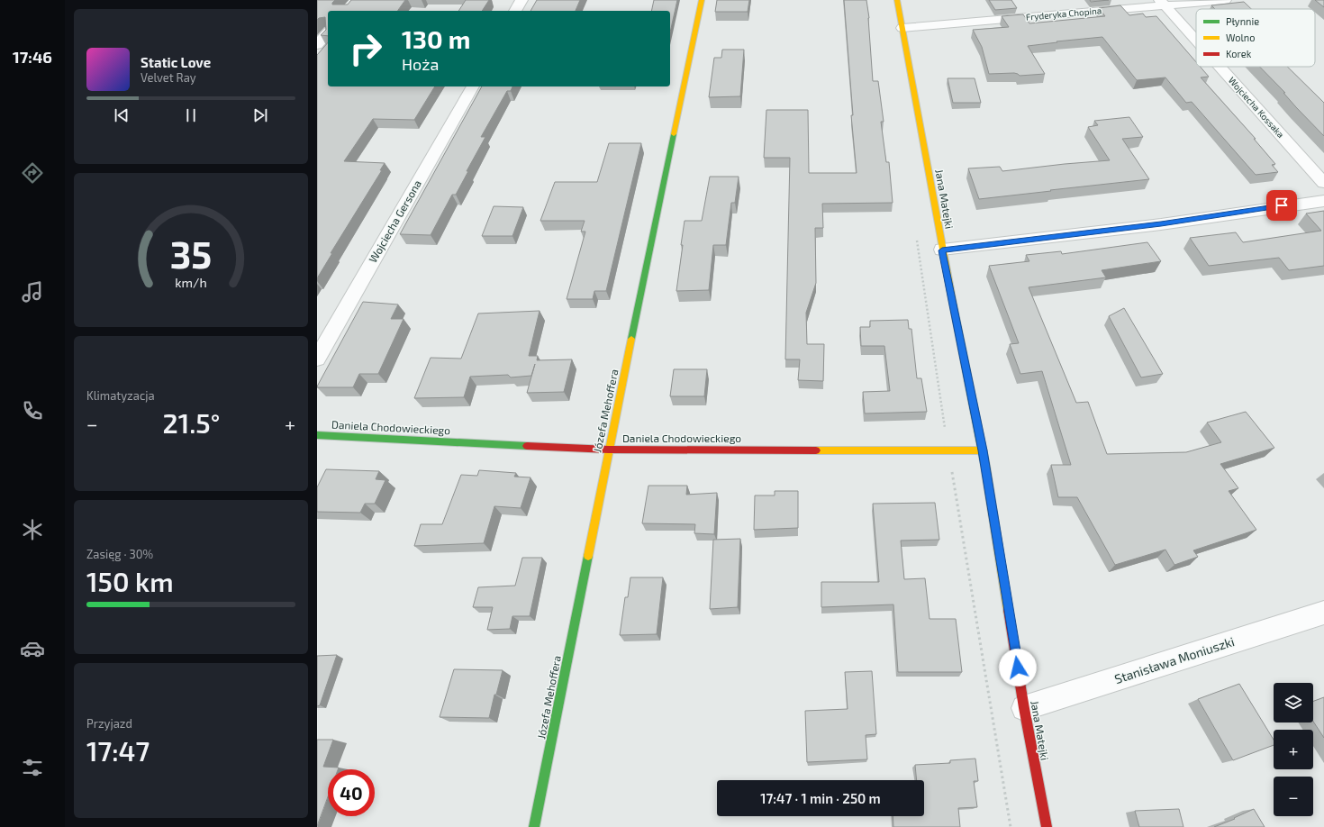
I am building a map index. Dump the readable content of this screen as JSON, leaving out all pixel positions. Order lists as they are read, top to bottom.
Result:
{
  "streets": {
    "street": [
      "Fryderyka Chopina",
      "Wojciecha Kossaka",
      "Jana Matejki",
      "Wojciecha Gersona",
      "Józefa Mehoffera",
      "Daniela Chodowieckiego",
      "Stanisława Moniuszki"
    ]
  },
  "crossings": [
    ["Fryderyka Chopina", "Wojciecha Kossaka"],
    ["Fryderyka Chopina", "Jana Matejki"],
    ["Jana Matejki", "Daniela Chodowieckiego"],
    ["Jana Matejki", "Stanisława Moniuszki"],
    ["Józefa Mehoffera", "Daniela Chodowieckiego"]
  ],
  "legend": ["Płynnie", "Wolno", "Korek"],
  "page": {
    "tabs": "17:46",
    "turn": ["130 m", "Hoża"],
    "song": ["Static Love", "Velvet Ray"],
    "tile": [
      "Klimatyzacja",
      ["Zasięg · 30%", "150 km"],
      ["Przyjazd", "17:47"]
    ],
    "heat": ["−", "21.5°", "+"],
    "map_buttons": ["+", "−"],
    "limit": "40",
    "trip": "17:47 · 1 min · 250 m",
    "gauge": ["35", "km/h"]
  }
}
